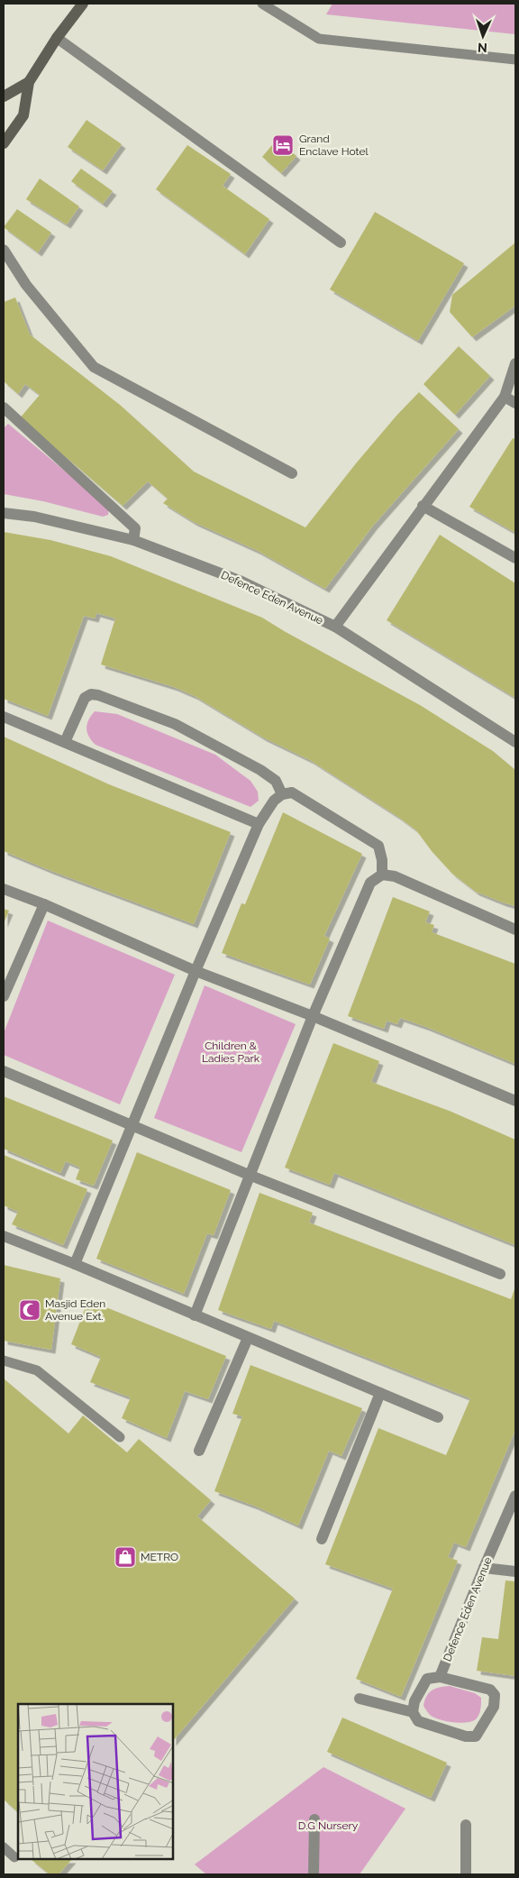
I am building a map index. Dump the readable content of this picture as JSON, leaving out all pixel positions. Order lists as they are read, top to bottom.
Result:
{
  "streets": {
    "street": ["Defence Eden Avenue"]
  },
  "parks": ["Children & Ladies Park", "D.G Nursery"],
  "places": {
    "hotel": ["Grand Enclave Hotel"],
    "mosque": ["Masjid Eden Avenue Ext."],
    "shop": ["METRO"]
  },
  "north": "bottom"
}
